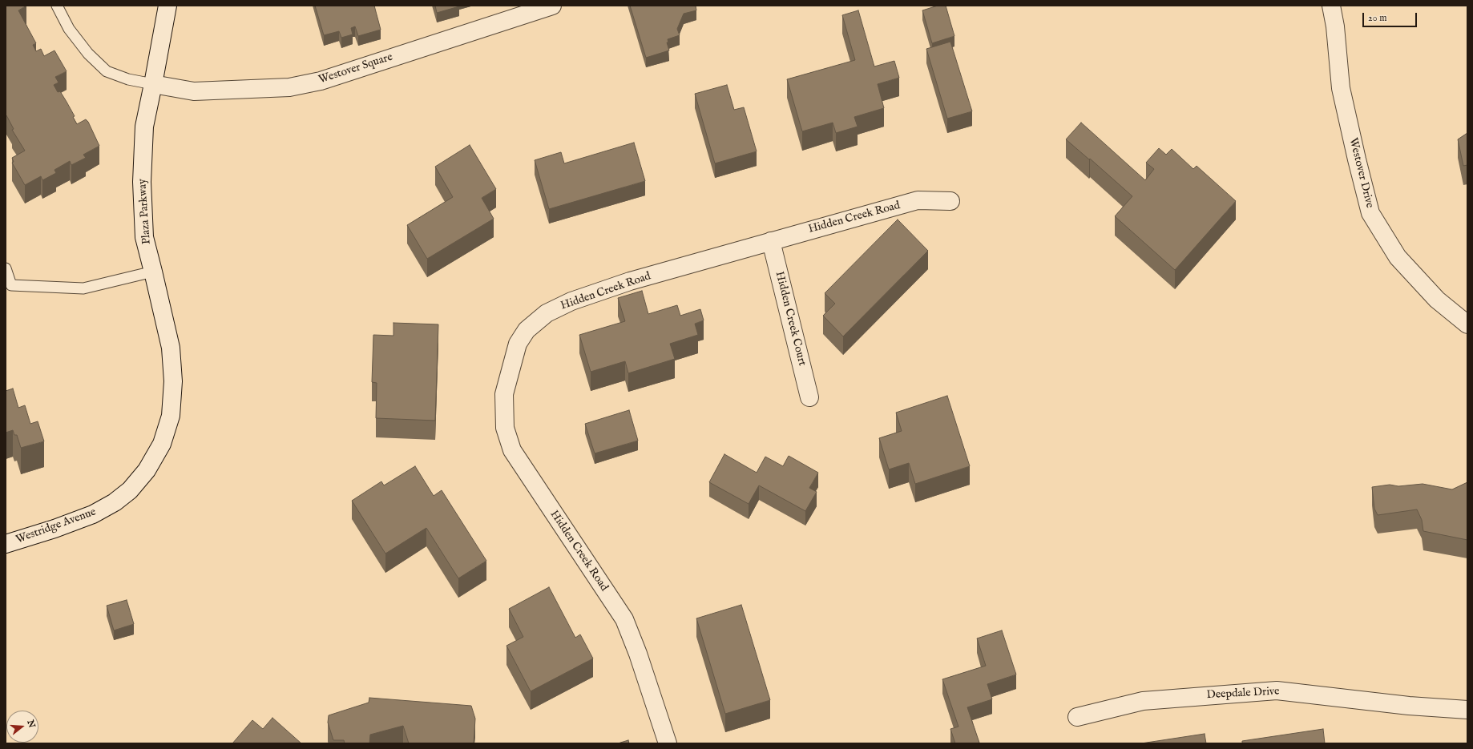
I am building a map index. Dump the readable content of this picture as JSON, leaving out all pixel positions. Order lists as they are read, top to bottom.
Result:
{
  "streets": {
    "street": [
      "Westover Square",
      "Westover Drive",
      "Plaza Parkway",
      "Hidden Creek Road",
      "Hidden Creek Court",
      "Westridge Avenue",
      "Deepdale Drive"
    ]
  },
  "crossings": [
    ["Westover Square", "Plaza Parkway"],
    ["Plaza Parkway", "Westridge Avenue"],
    ["Hidden Creek Road", "Hidden Creek Court"]
  ],
  "scale_bar": "20 m",
  "north": "right"
}
